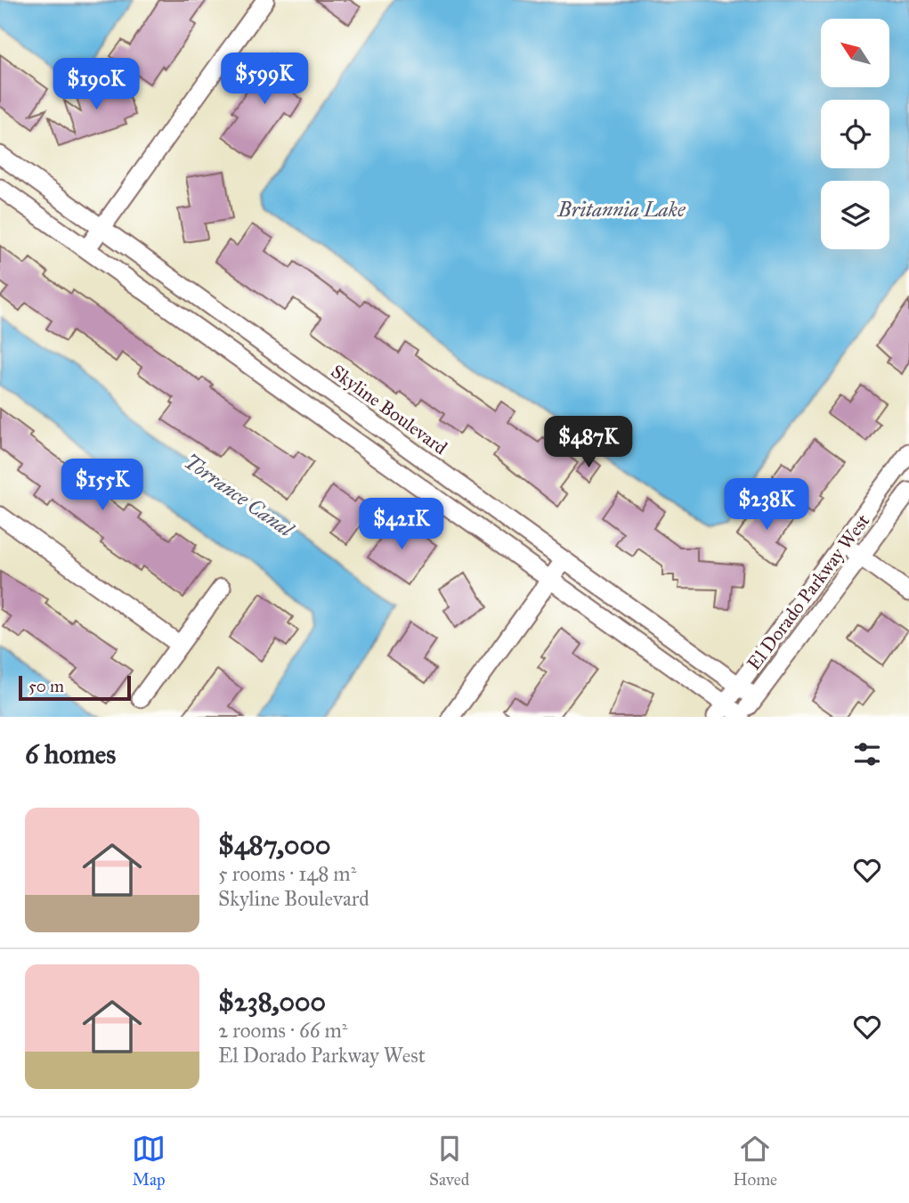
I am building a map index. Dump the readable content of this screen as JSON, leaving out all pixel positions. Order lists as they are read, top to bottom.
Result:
{
  "streets": {
    "street": ["Skyline Boulevard", "El Dorado Parkway West"]
  },
  "crossings": [
    ["Skyline Boulevard", "El Dorado Parkway West"]
  ],
  "water": ["Britannia Lake", "Torrance Canal"],
  "scale_bar": "50 m",
  "north": "top left",
  "page": {
    "price": [
      "$599K",
      "$190K",
      "$487K",
      "$155K",
      "$238K",
      "$421K"
    ],
    "scale": "50 m",
    "heading": "6 homes",
    "list": [
      {
        "name": "$487,000",
        "note": "5 rooms · 148 m² · Skyline Boulevard"
      },
      {
        "name": "$238,000",
        "note": "2 rooms · 66 m² · El Dorado Parkway West"
      }
    ],
    "tabs": ["Map", "Saved", "Home"]
  }
}
